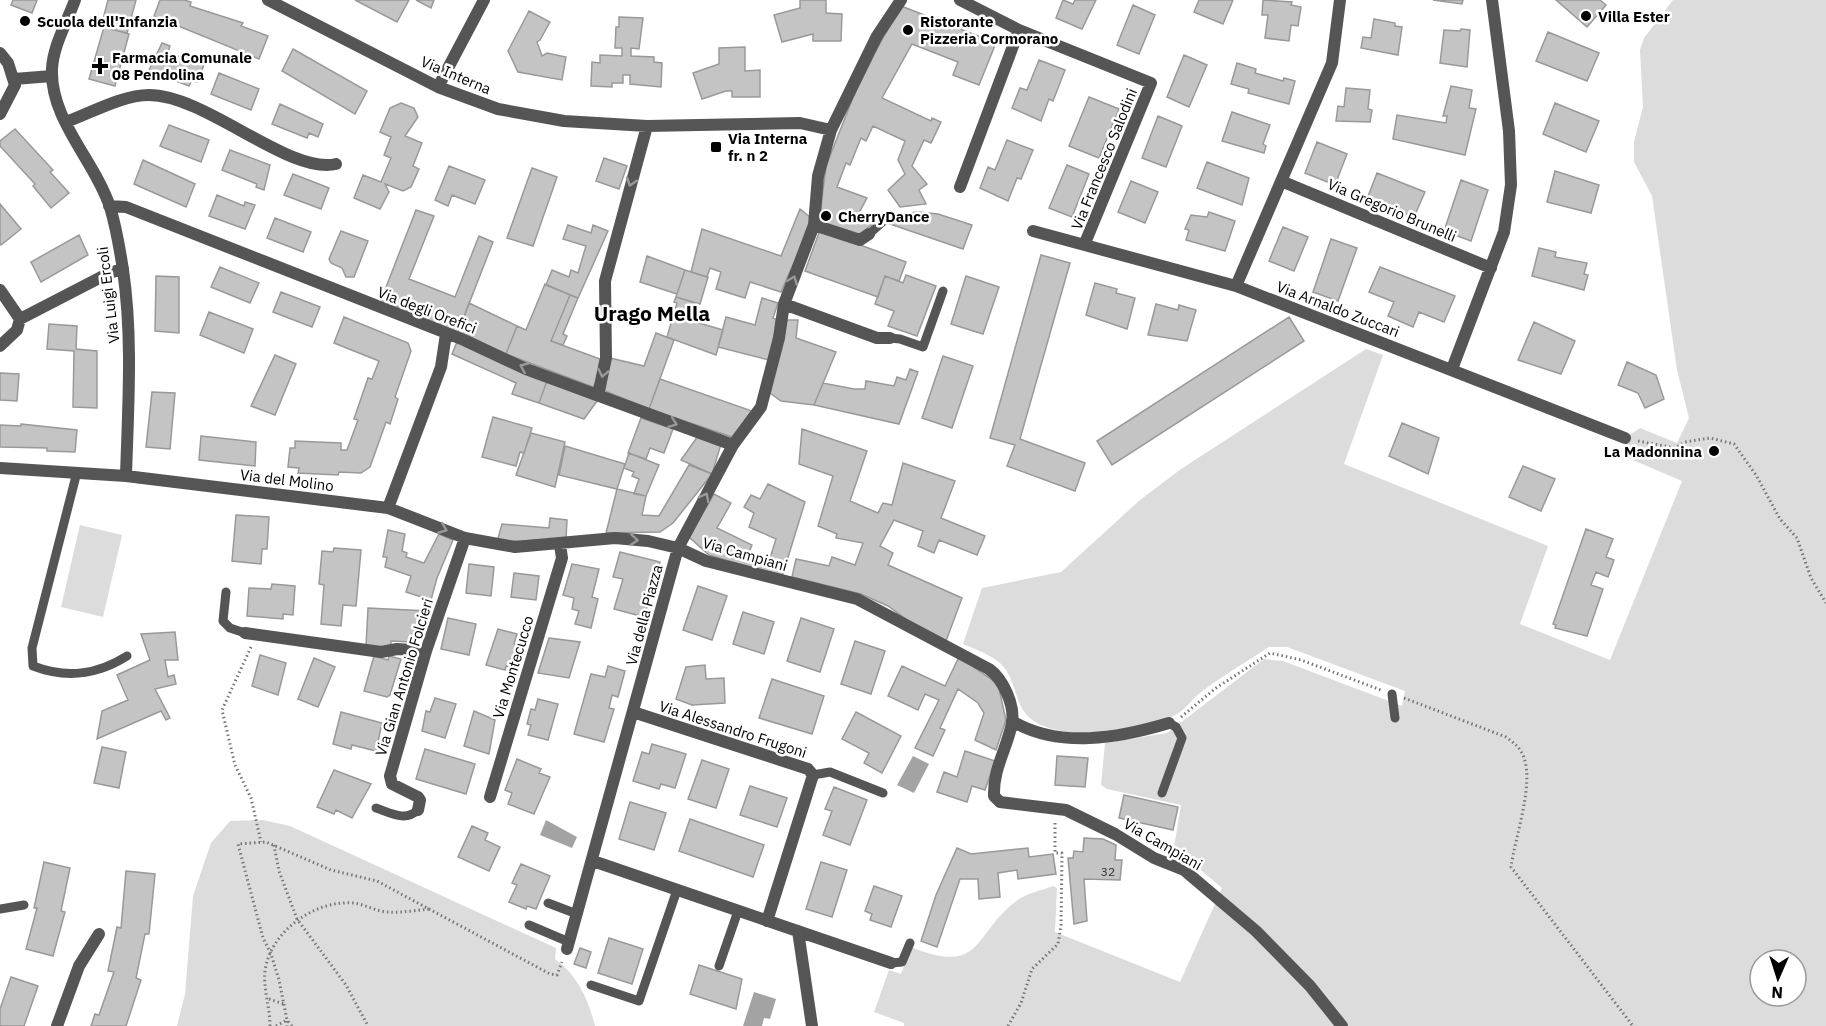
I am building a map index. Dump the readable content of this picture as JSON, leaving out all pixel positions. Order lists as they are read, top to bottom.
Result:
{
  "streets": {
    "street": [
      "Via Interna",
      "Via Francesco Salodini",
      "Via Gregorio Brunelli",
      "Via Luigi Ercoli",
      "Via Arnaldo Zuccari",
      "Via degli Orefici",
      "Via del Molino",
      "Via Campiani",
      "Via della Piazza",
      "Via Montecucco",
      "Via Gian Antonio Folcieri",
      "Via Alessandro Frugoni"
    ]
  },
  "crossings": [
    ["Via Interna", "Via della Piazza"],
    ["Via Francesco Salodini", "Via Arnaldo Zuccari"],
    ["Via Luigi Ercoli", "Via degli Orefici"],
    ["Via Luigi Ercoli", "Via del Molino"],
    ["Via degli Orefici", "Via della Piazza"],
    ["Via del Molino", "Via Campiani"],
    ["Via Campiani", "Via della Piazza"],
    ["Via Campiani", "Via Montecucco"],
    ["Via Campiani", "Via Gian Antonio Folcieri"],
    ["Via della Piazza", "Via Alessandro Frugoni"]
  ],
  "districts": ["Urago Mella"],
  "places": {
    "other": [
      "Villa Ester",
      "Scuola dell'Infanzia",
      "Ristorante Pizzeria Cormorano",
      "CherryDance",
      "La Madonnina"
    ],
    "health": ["Farmacia Comunale 08 Pendolina"],
    "transit": ["Via Interna fr. n 2"]
  },
  "house_numbers": ["32"],
  "north": "bottom"
}
